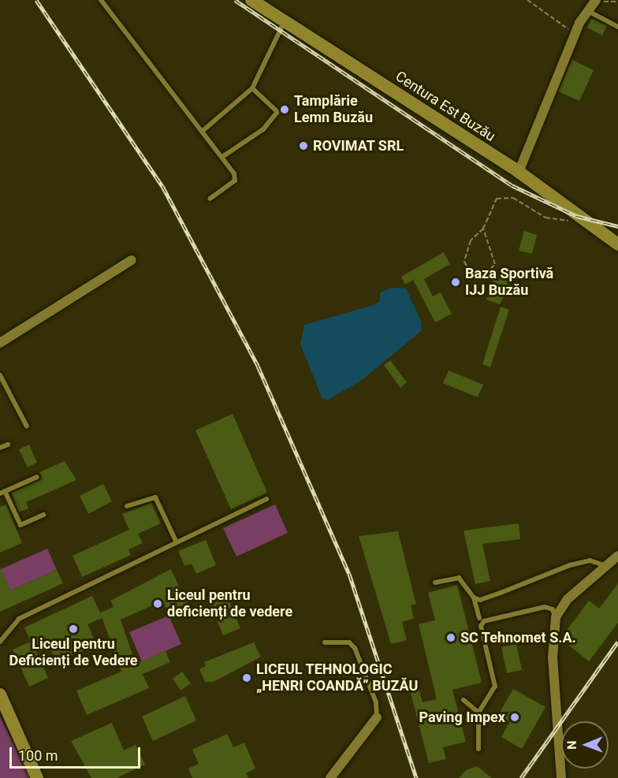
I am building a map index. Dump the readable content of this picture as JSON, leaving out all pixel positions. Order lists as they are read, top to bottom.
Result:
{
  "streets": {
    "main road": ["Centura Est Buzău"]
  },
  "places": [
    "Tamplărie Lemn Buzău",
    "ROVIMAT SRL",
    "Baza Sportivă IJJ Buzău",
    "Liceul pentru deficienți de vedere",
    "Liceul pentru Deficienți de Vedere",
    "SC Tehnomet S.A.",
    "LICEUL TEHNOLOGIC „HENRI COANDĂ” BUZĂU",
    "Paving Impex"
  ],
  "scale_bar": "100 m",
  "north": "left"
}
